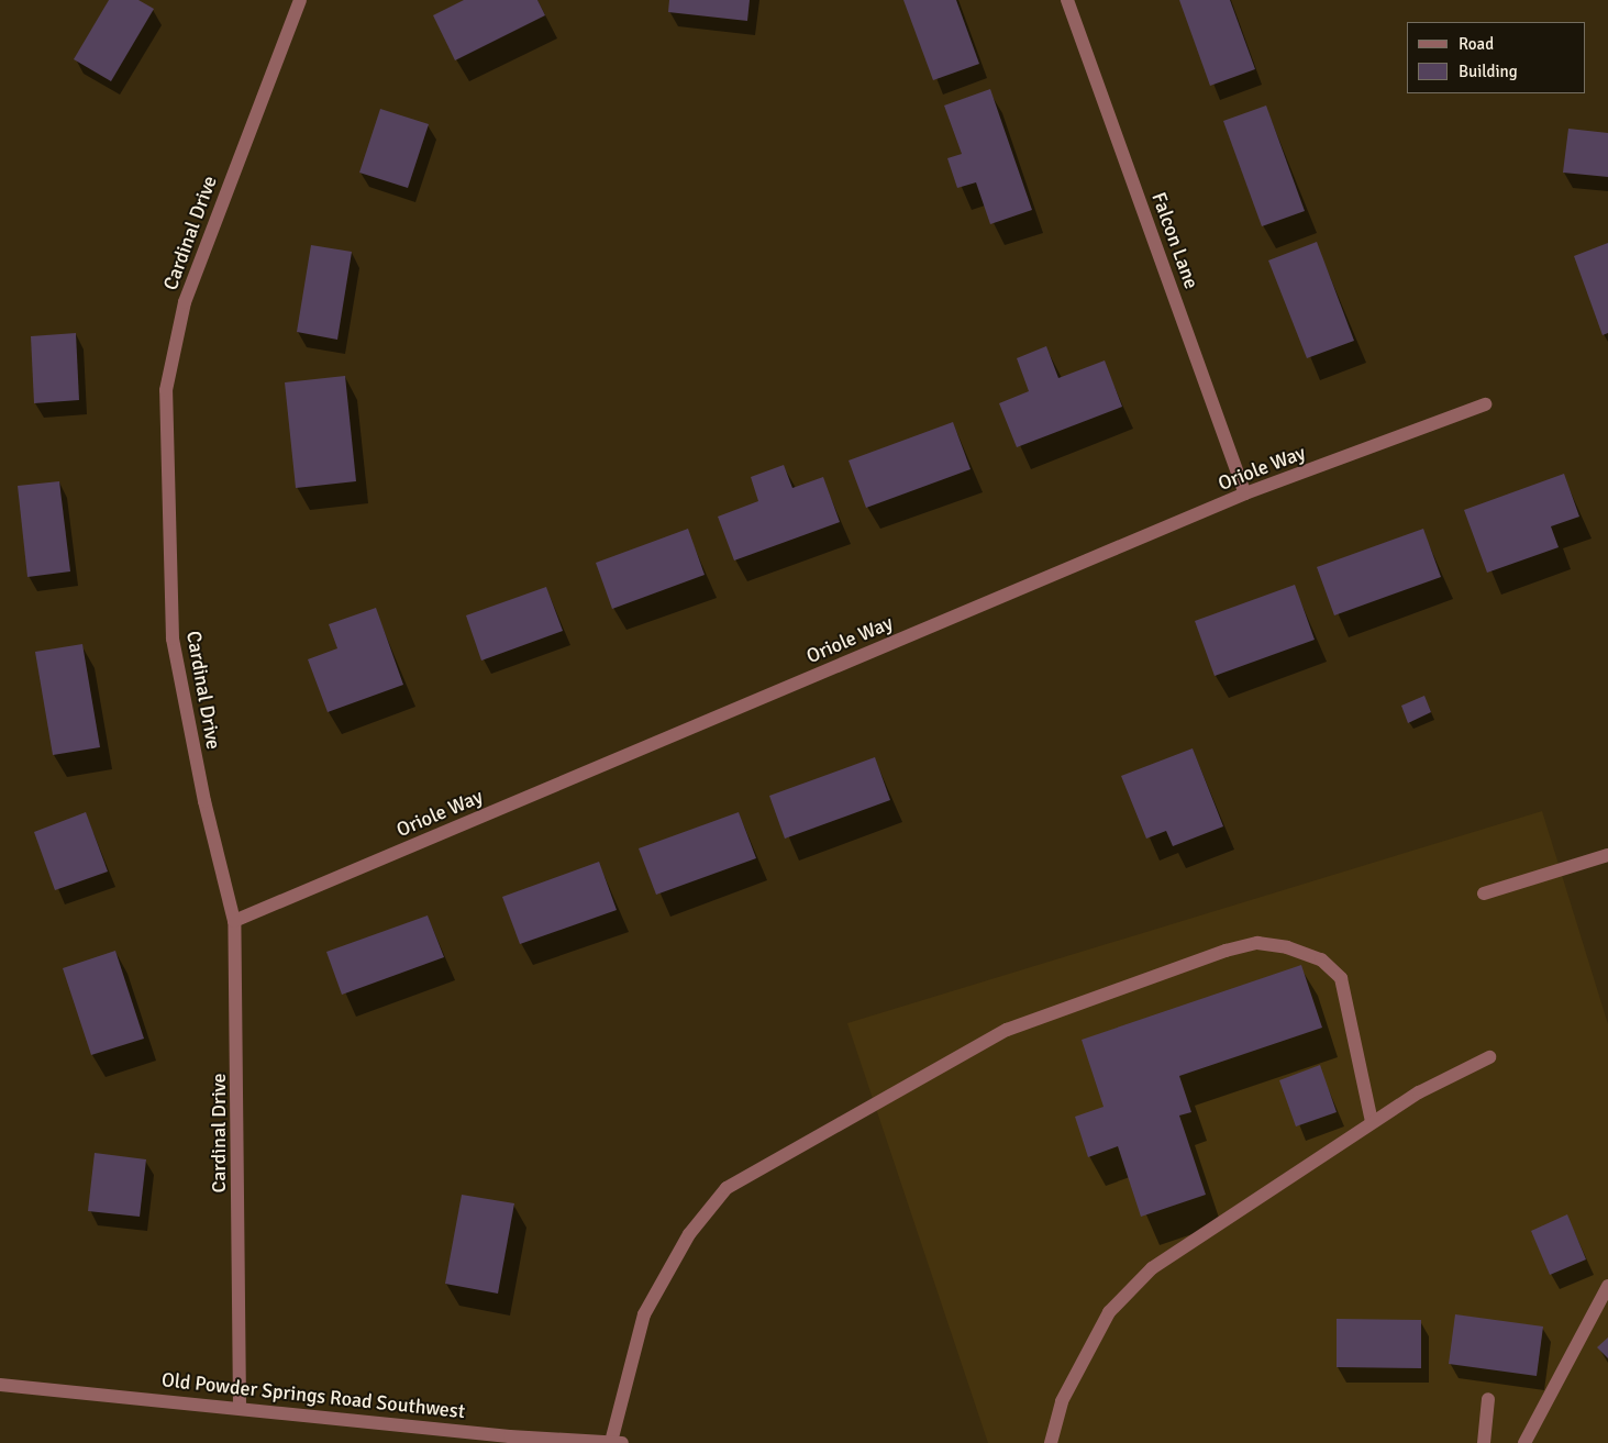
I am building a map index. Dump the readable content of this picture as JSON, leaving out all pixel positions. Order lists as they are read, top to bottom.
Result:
{
  "streets": {
    "street": [
      "Cardinal Drive",
      "Falcon Lane",
      "Oriole Way",
      "Old Powder Springs Road Southwest"
    ]
  },
  "crossings": [
    ["Cardinal Drive", "Oriole Way"],
    ["Cardinal Drive", "Old Powder Springs Road Southwest"],
    ["Falcon Lane", "Oriole Way"]
  ],
  "legend": ["Road", "Building"]
}
